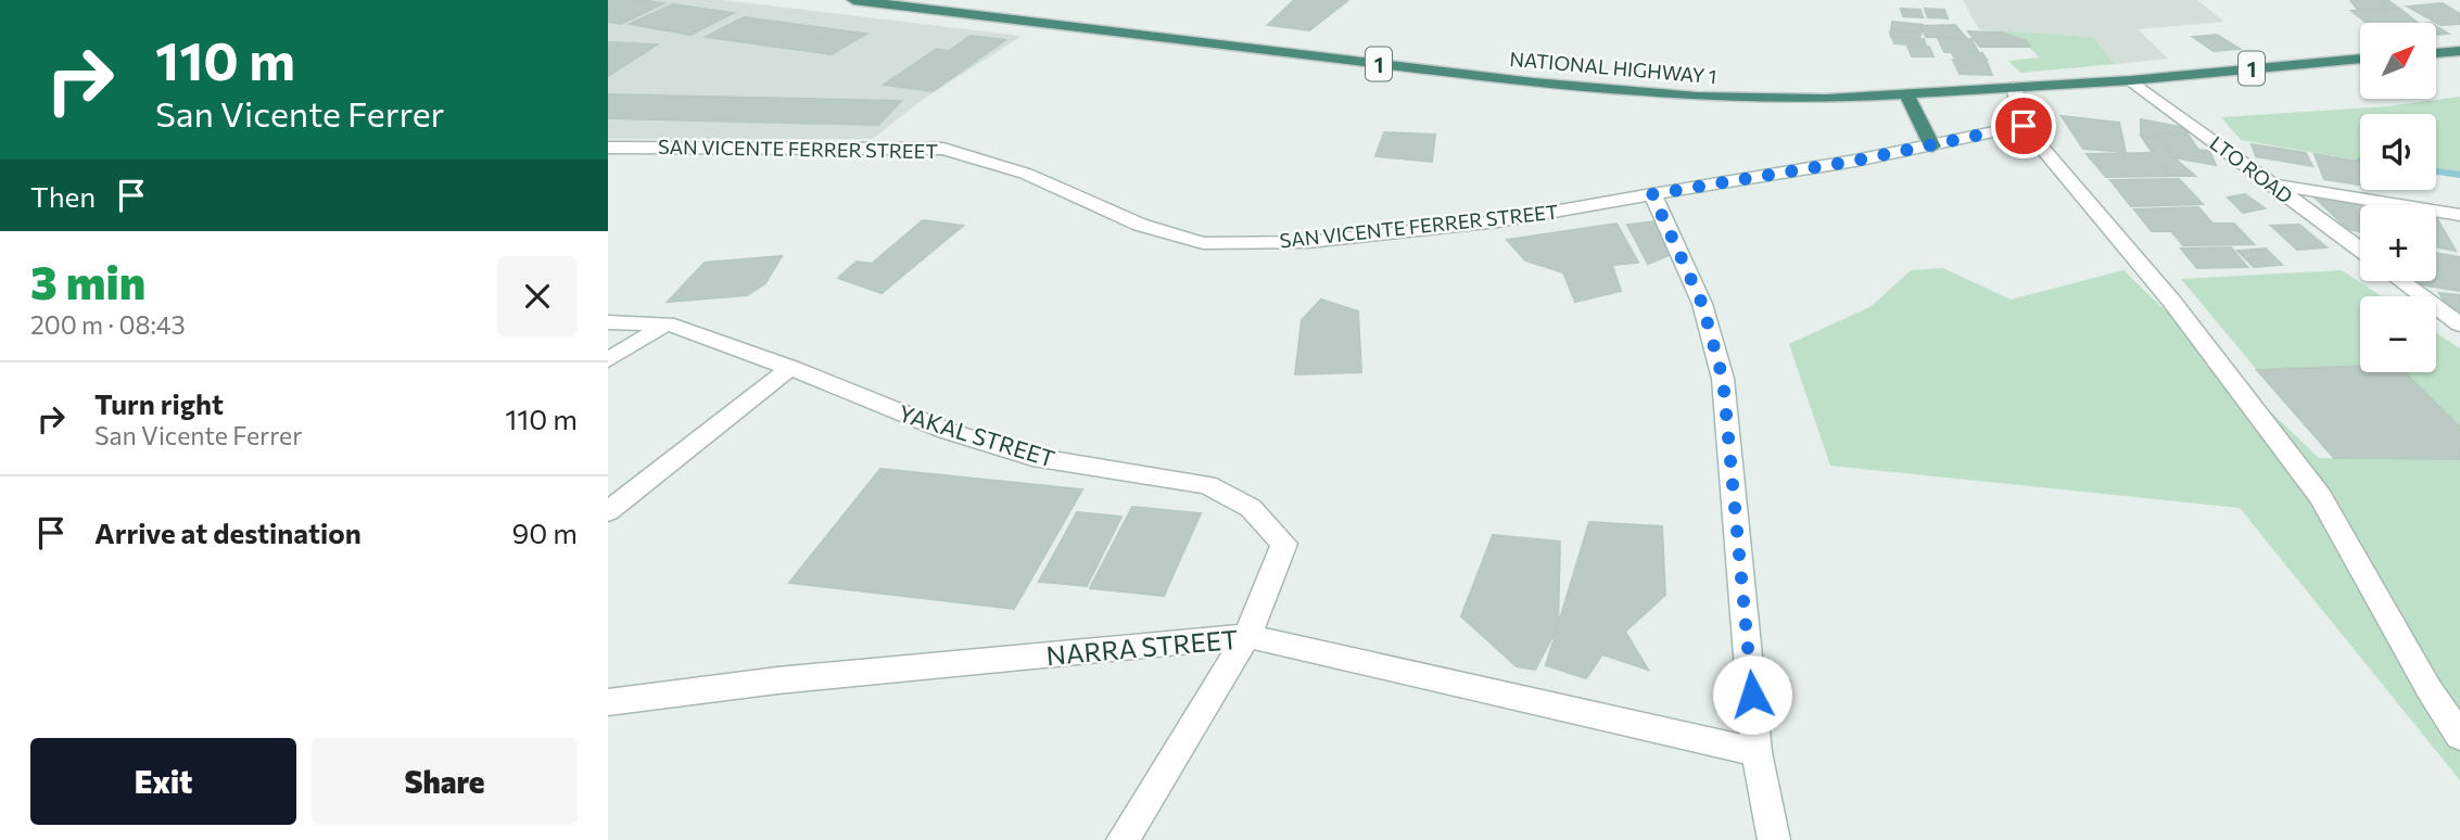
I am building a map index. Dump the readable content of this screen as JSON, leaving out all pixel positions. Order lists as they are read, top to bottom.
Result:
{
  "streets": {
    "highway": ["1", "NATIONAL HIGHWAY 1"],
    "street": [
      "SAN VICENTE FERRER STREET",
      "LTO ROAD",
      "YAKAL STREET",
      "NARRA STREET"
    ]
  },
  "crossings": [
    ["NATIONAL HIGHWAY 1", "LTO ROAD"],
    ["YAKAL STREET", "NARRA STREET"]
  ],
  "north": "top right",
  "page": {
    "turn": ["110 m", "San Vicente Ferrer"],
    "map_buttons": ["+", "−"],
    "then": "Then",
    "heading": ["3 min", "200 m · 08:43"],
    "list": [
      {
        "name": "Turn right",
        "note": "San Vicente Ferrer",
        "value": "110 m"
      },
      {
        "name": "Arrive at destination",
        "value": "90 m"
      }
    ],
    "buttons": ["Exit", "Share"]
  }
}
